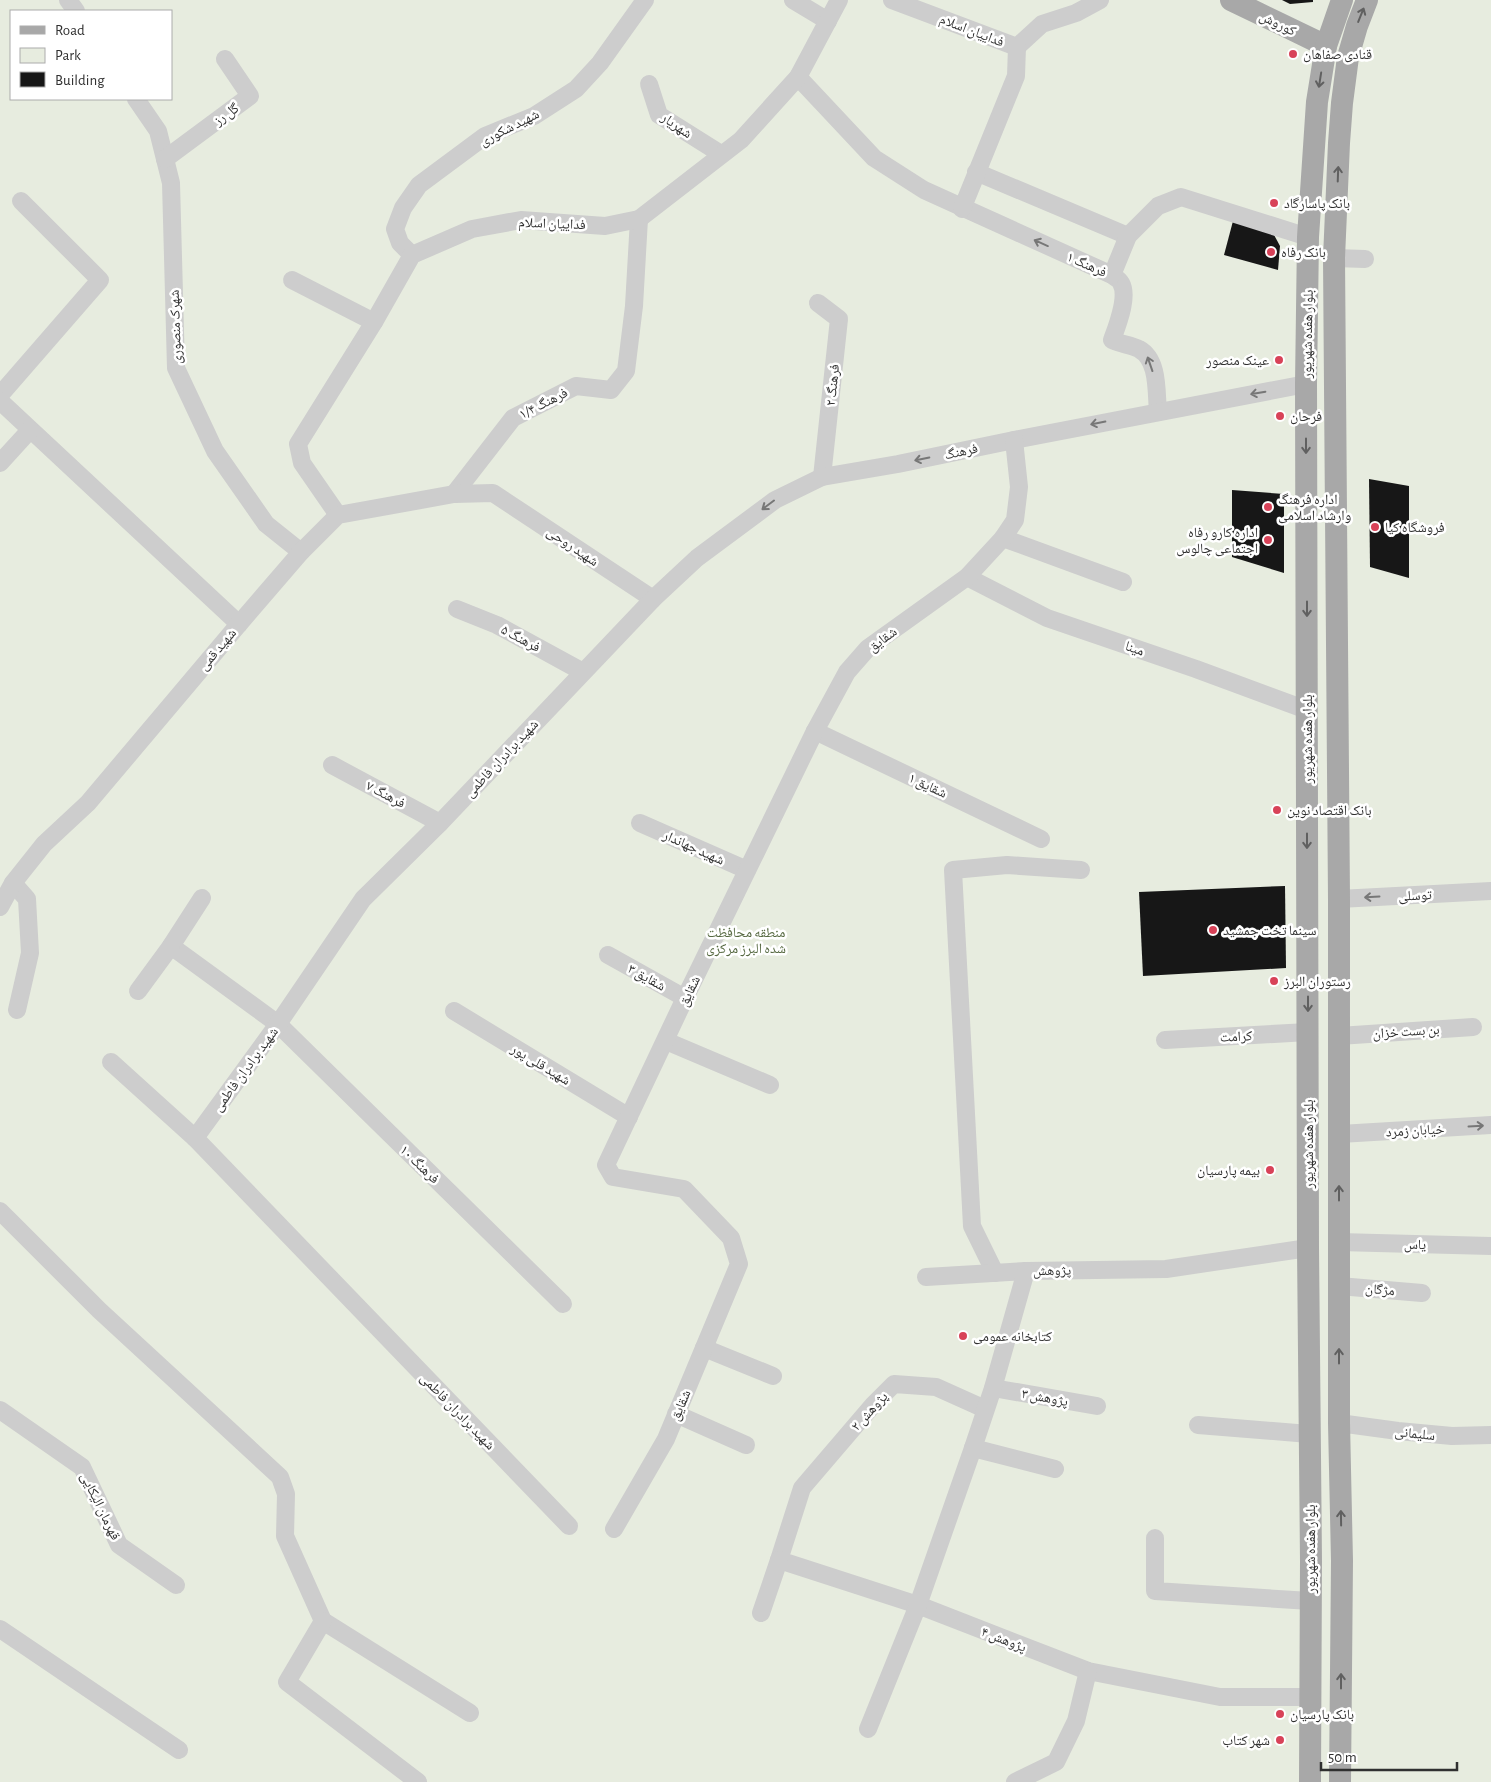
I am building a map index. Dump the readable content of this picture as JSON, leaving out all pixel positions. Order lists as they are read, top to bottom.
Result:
{
  "streets": {
    "main road": ["کوروش", "بلوار هفده شهریور"],
    "street": [
      "فداییان اسلام",
      "گل رز",
      "شهریار",
      "شهید شکوری",
      "فرهنگ ۱",
      "شهرک منصوری",
      "فرهنگ ۲",
      "فرهنگ ۱/۴",
      "فرهنگ",
      "شهید روحی",
      "فرهنگ ۵",
      "شقایق",
      "مینا",
      "شهید قمی",
      "شهید برادران فاطمی",
      "شقایق ۱",
      "فرهنگ ۷",
      "شهید جهاندار",
      "توسلی",
      "شقایق ۳",
      "بن بست خزان",
      "کرامت",
      "شهید قلی پور",
      "خیابان زمرد",
      "فرهنگ ۱۰",
      "یاس",
      "پژوهش",
      "مژگان",
      "پژوهش ۳",
      "پژوهش ۲",
      "سلیمانی",
      "قهرمان الیکایی",
      "پژوهش ۴"
    ]
  },
  "crossings": [
    ["کوروش", "بلوار هفده شهریور"],
    ["فداییان اسلام", "شهریار"],
    ["فداییان اسلام", "شهید شکوری"],
    ["فداییان اسلام", "فرهنگ ۱"],
    ["فداییان اسلام", "فرهنگ ۱/۴"],
    ["گل رز", "شهرک منصوری"],
    ["فرهنگ ۱", "فرهنگ"],
    ["شهرک منصوری", "شهید قمی"],
    ["بلوار هفده شهریور", "فرهنگ"],
    ["بلوار هفده شهریور", "مینا"],
    ["بلوار هفده شهریور", "توسلی"],
    ["بلوار هفده شهریور", "بن بست خزان"],
    ["بلوار هفده شهریور", "کرامت"],
    ["بلوار هفده شهریور", "خیابان زمرد"],
    ["بلوار هفده شهریور", "یاس"],
    ["بلوار هفده شهریور", "پژوهش"],
    ["بلوار هفده شهریور", "مژگان"],
    ["بلوار هفده شهریور", "سلیمانی"],
    ["بلوار هفده شهریور", "پژوهش ۴"],
    ["فرهنگ ۲", "فرهنگ"],
    ["فرهنگ ۱/۴", "شهید روحی"],
    ["فرهنگ", "شهید روحی"],
    ["فرهنگ", "شقایق"],
    ["فرهنگ", "شهید برادران فاطمی"],
    ["شهید روحی", "شهید برادران فاطمی"],
    ["فرهنگ ۵", "شهید برادران فاطمی"],
    ["شقایق", "مینا"],
    ["شقایق", "شقایق ۱"],
    ["شقایق", "شهید جهاندار"],
    ["شقایق", "شقایق ۳"],
    ["شقایق", "شهید قلی پور"],
    ["شهید برادران فاطمی", "فرهنگ ۷"],
    ["شهید برادران فاطمی", "فرهنگ ۱۰"],
    ["پژوهش", "پژوهش ۳"],
    ["پژوهش", "پژوهش ۲"],
    ["پژوهش", "پژوهش ۴"],
    ["پژوهش ۲", "پژوهش ۴"]
  ],
  "one_way": ["فرهنگ", "توسلی", "خیابان زمرد"],
  "parks": ["منطقه محافظت شده البرز مرکزی"],
  "places": [
    "قنادی صفاهان",
    "بانک پاسارگاد",
    "بانک رفاه",
    "عینک منصور",
    "فرحان",
    "اداره فرهنگ وارشاد اسلامی",
    "فروشگاه کیا",
    "اداره کارو رفاه اجتماعی چالوس",
    "بانک اقتصاد نوین",
    "سینما تخت جمشید",
    "رستوران البرز",
    "بیمه پارسیان",
    "کتابخانه عمومی",
    "بانک پارسیان",
    "شهر کتاب"
  ],
  "legend": ["Road", "Park", "Building"],
  "scale_bar": "50 m"
}
